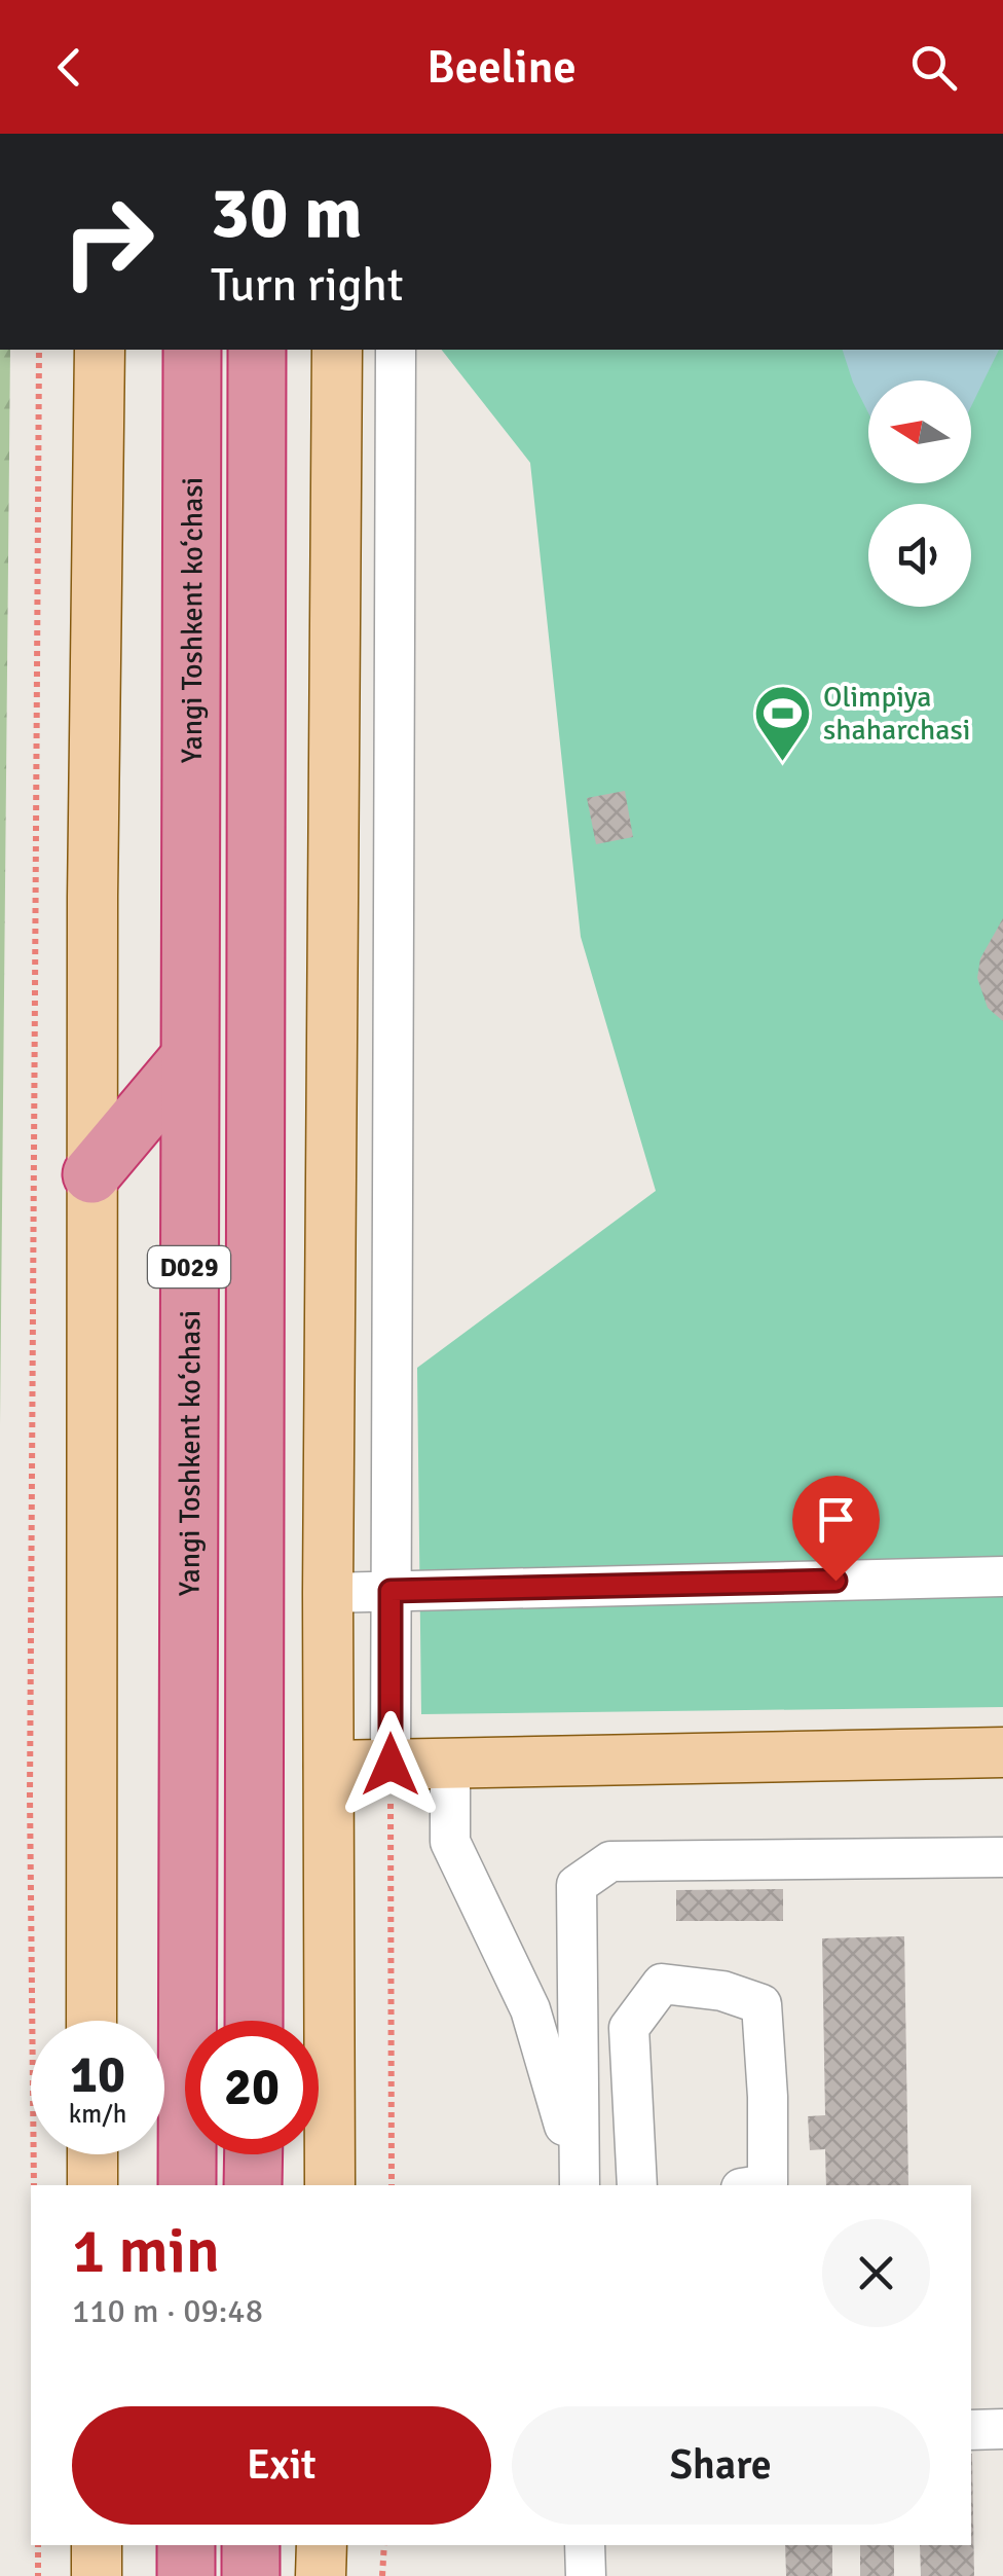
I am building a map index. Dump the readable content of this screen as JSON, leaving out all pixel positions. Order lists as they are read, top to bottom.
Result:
{
  "streets": {
    "highway": ["Yangi Toshkent ko‘chasi", "D029"]
  },
  "places": {
    "sports": ["Olimpiya shaharchasi"]
  },
  "north": "left",
  "page": {
    "header": "Beeline",
    "turn": ["30 m", "Turn right"],
    "speed": "10 km/h",
    "limit": "20",
    "heading": ["1 min", "110 m · 09:48"],
    "buttons": ["Exit", "Share"]
  }
}
